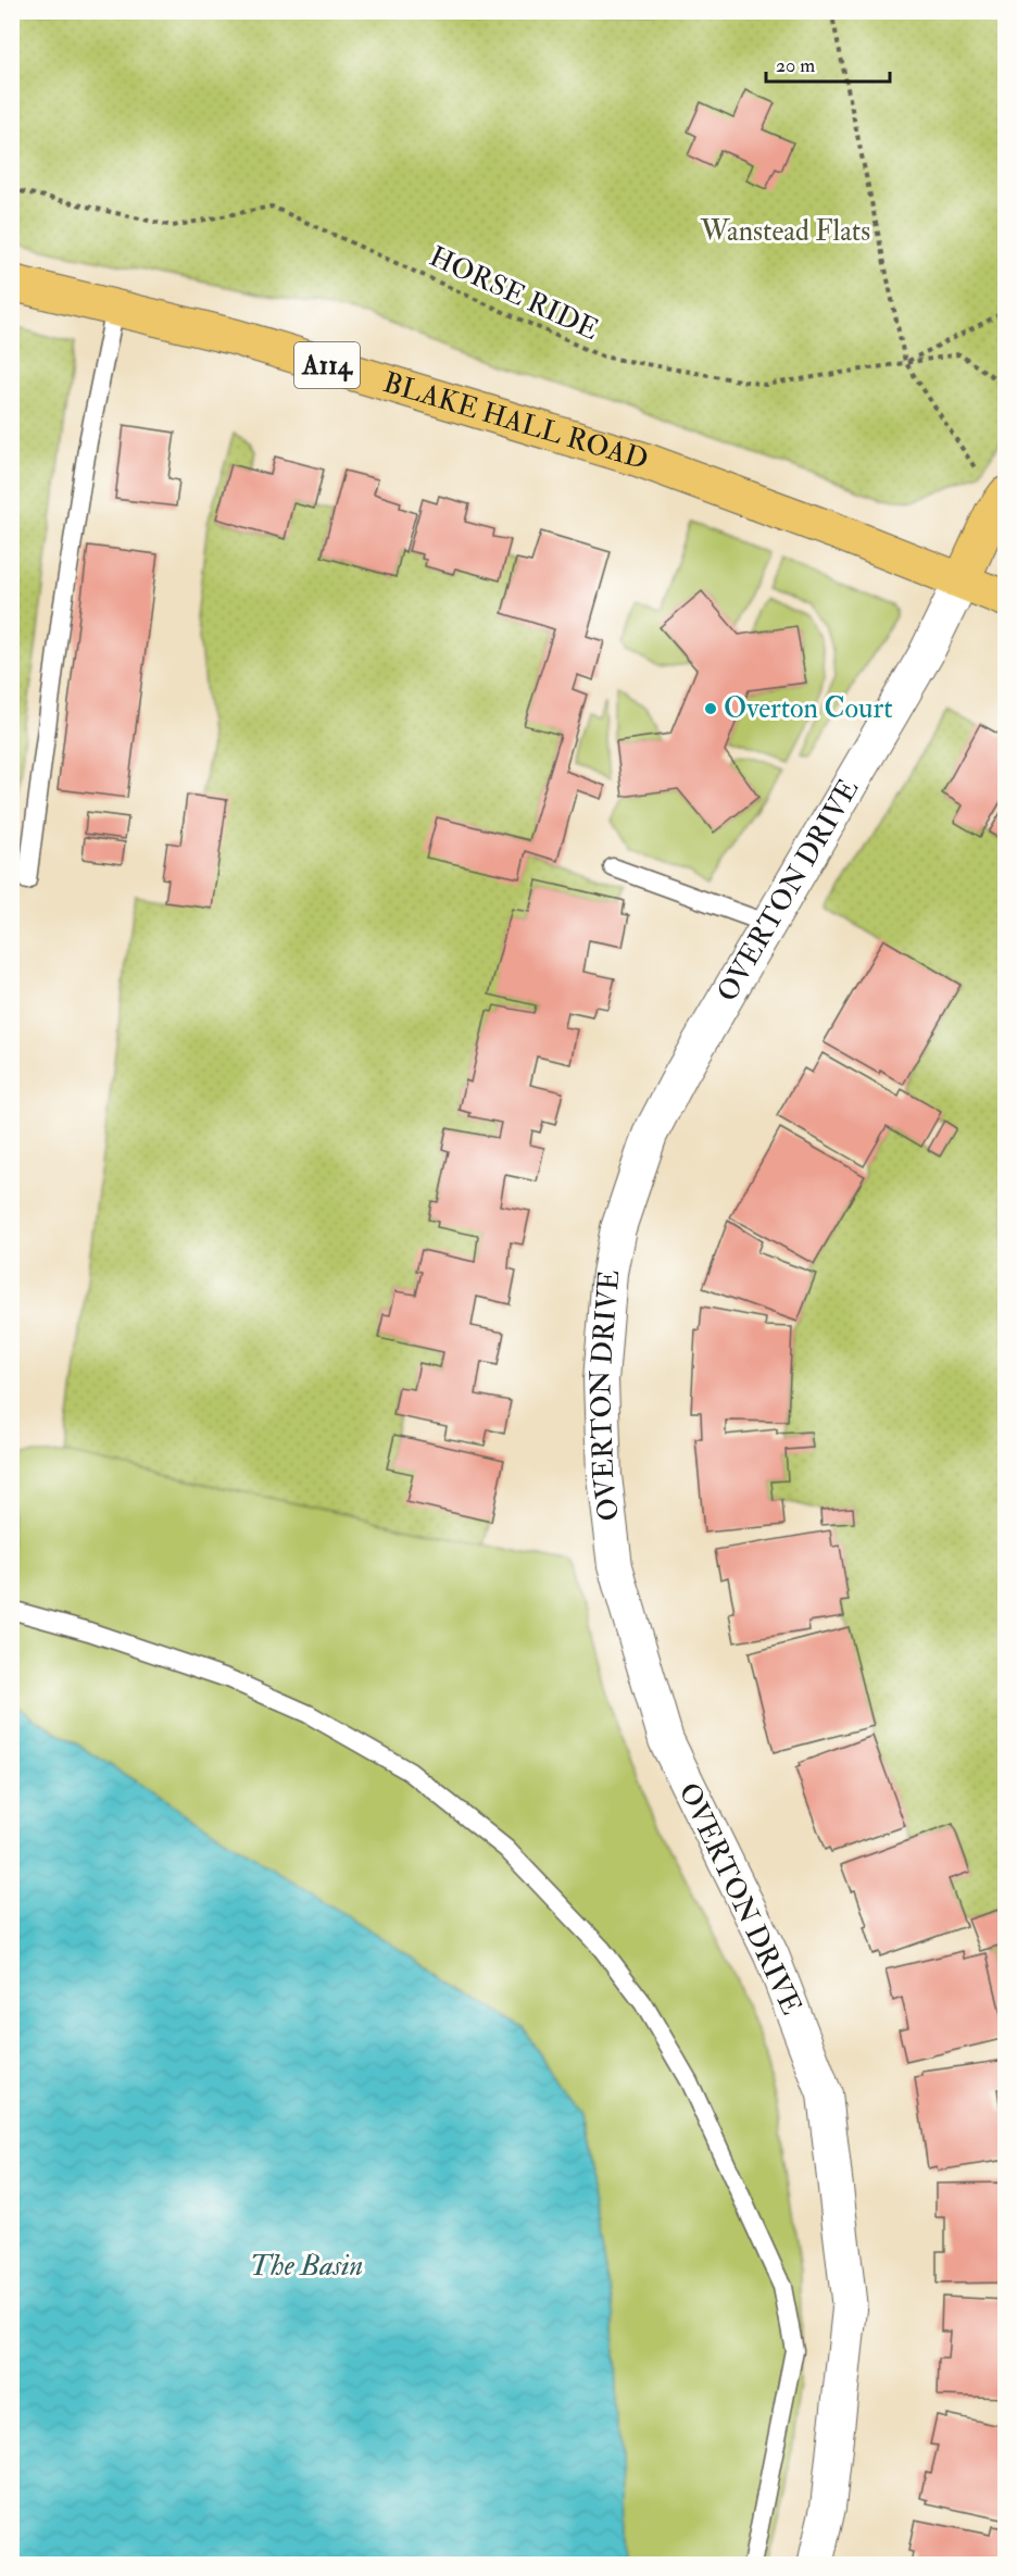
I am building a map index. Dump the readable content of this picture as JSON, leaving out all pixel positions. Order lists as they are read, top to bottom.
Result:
{
  "streets": {
    "main road": ["A114", "BLAKE HALL ROAD"],
    "street": ["OVERTON DRIVE"],
    "path": ["HORSE RIDE"]
  },
  "crossings": [
    ["BLAKE HALL ROAD", "OVERTON DRIVE"]
  ],
  "water": ["The Basin"],
  "parks": ["Wanstead Flats"],
  "places": ["Overton Court"],
  "scale_bar": "20 m"
}
